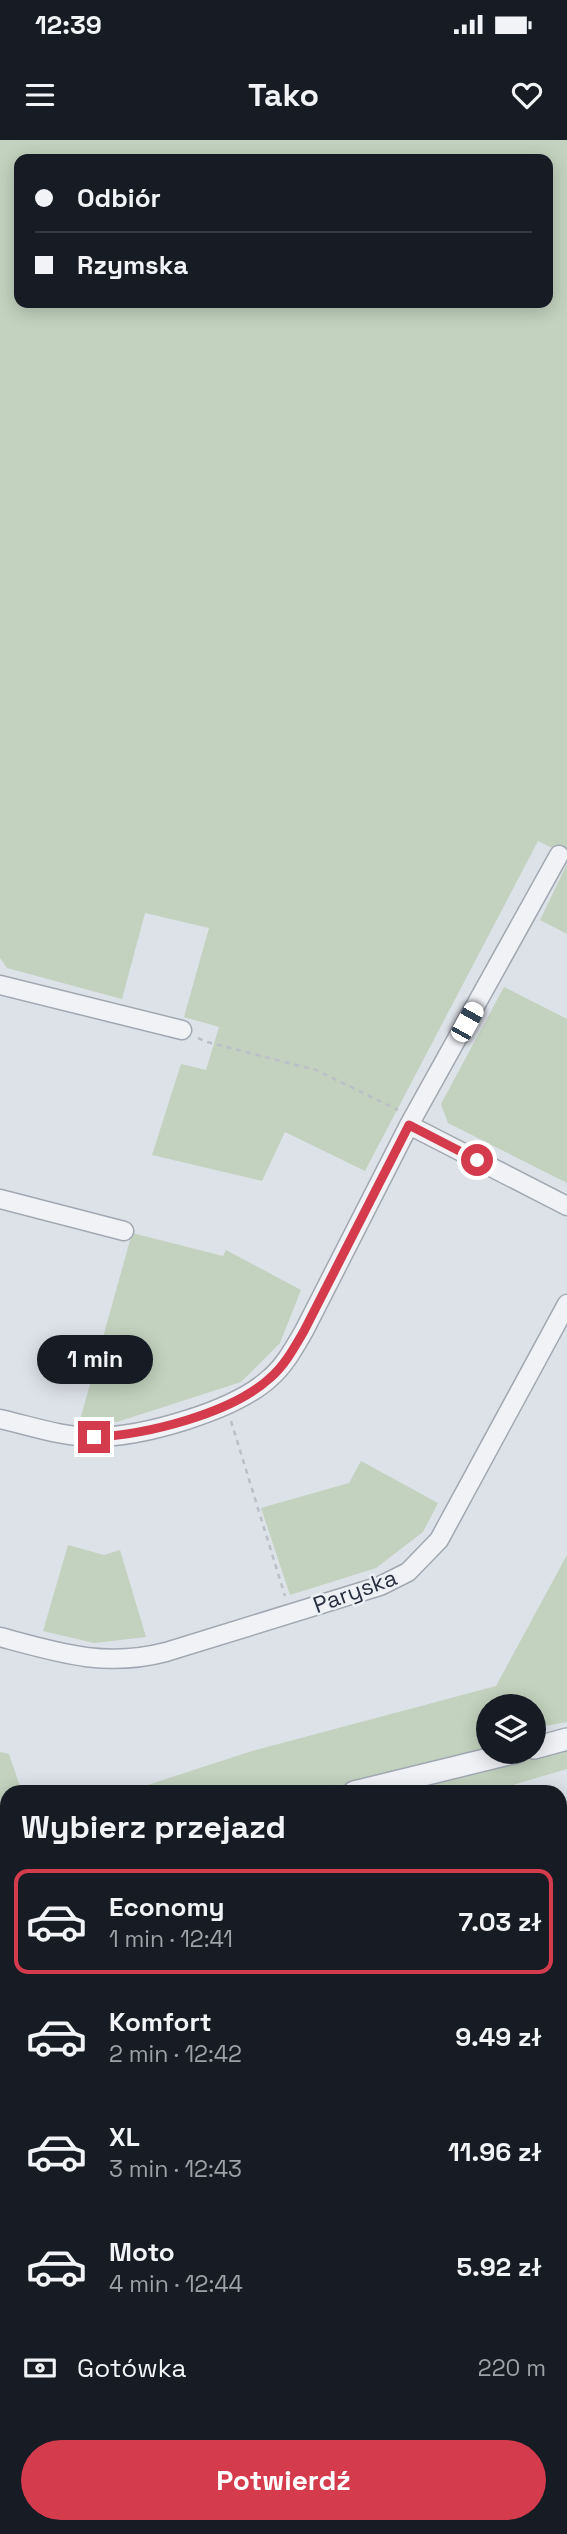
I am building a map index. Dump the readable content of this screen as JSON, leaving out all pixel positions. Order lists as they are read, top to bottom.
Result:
{
  "streets": {
    "street": ["Paryska"]
  },
  "page": {
    "status": "12:39",
    "header": "Tako",
    "banner": ["Odbiór", "Rzymska"],
    "bubble": "1 min",
    "heading": "Wybierz przejazd",
    "list": [
      {
        "name": "Economy",
        "note": "1 min · 12:41",
        "value": "7.03 zł"
      },
      {
        "name": "Komfort",
        "note": "2 min · 12:42",
        "value": "9.49 zł"
      },
      {
        "name": "XL",
        "note": "3 min · 12:43",
        "value": "11.96 zł"
      },
      {
        "name": "Moto",
        "note": "4 min · 12:44",
        "value": "5.92 zł"
      }
    ],
    "pay": ["Gotówka", "220 m"],
    "buttons": "Potwierdź"
  }
}
